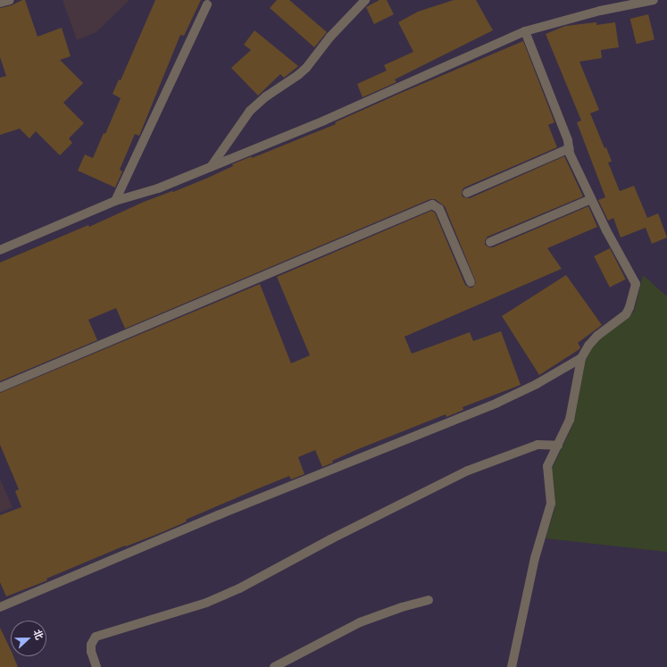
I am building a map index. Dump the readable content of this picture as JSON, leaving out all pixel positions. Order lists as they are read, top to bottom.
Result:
{
  "north": "right"
}
